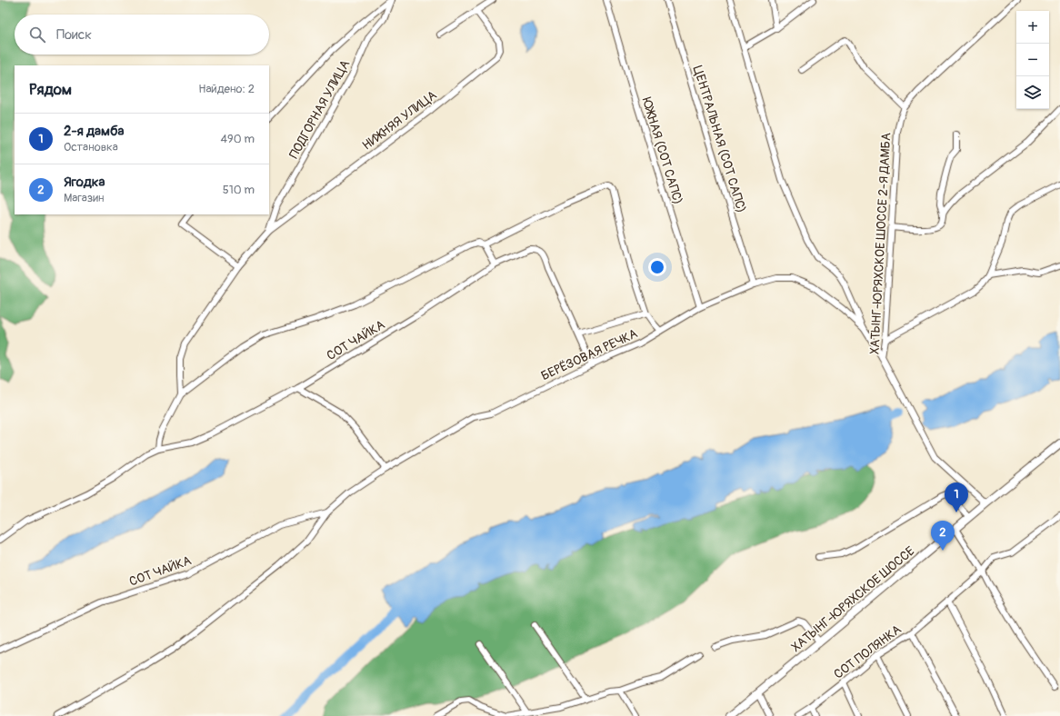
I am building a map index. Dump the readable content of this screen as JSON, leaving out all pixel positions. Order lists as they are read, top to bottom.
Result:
{
  "streets": {
    "main road": ["ХАТЫНГ-ЮРЯХСКОЕ ШОССЕ"],
    "street": [
      "ПОДГОРНАЯ УЛИЦА",
      "НИЖНЯЯ УЛИЦА",
      "ЦЕНТРАЛЬНАЯ (СОТ САПС)",
      "ЮЖНАЯ (СОТ САПС)",
      "ХАТЫНГ-ЮРЯХСКОЕ ШОССЕ 2-Я ДАМБА",
      "СОТ ЧАЙКА",
      "БЕРЁЗОВАЯ РЕЧКА",
      "СОТ ПОЛЯНКА"
    ]
  },
  "crossings": [
    ["ПОДГОРНАЯ УЛИЦА", "НИЖНЯЯ УЛИЦА"],
    ["ЦЕНТРАЛЬНАЯ (СОТ САПС)", "БЕРЁЗОВАЯ РЕЧКА"],
    ["ЮЖНАЯ (СОТ САПС)", "БЕРЁЗОВАЯ РЕЧКА"],
    ["ХАТЫНГ-ЮРЯХСКОЕ ШОССЕ 2-Я ДАМБА", "ХАТЫНГ-ЮРЯХСКОЕ ШОССЕ"],
    ["СОТ ЧАЙКА", "БЕРЁЗОВАЯ РЕЧКА"]
  ],
  "page": {
    "map_buttons": ["+", "−"],
    "search": "Поиск",
    "heading": ["Рядом", "Найдено: 2"],
    "list": [
      {
        "mark": "1",
        "name": "2-я дамба",
        "note": "Остановка",
        "value": "490 m"
      },
      {
        "mark": "2",
        "name": "Ягодка",
        "note": "Магазин",
        "value": "510 m"
      }
    ],
    "pins": ["1", "2"]
  }
}
